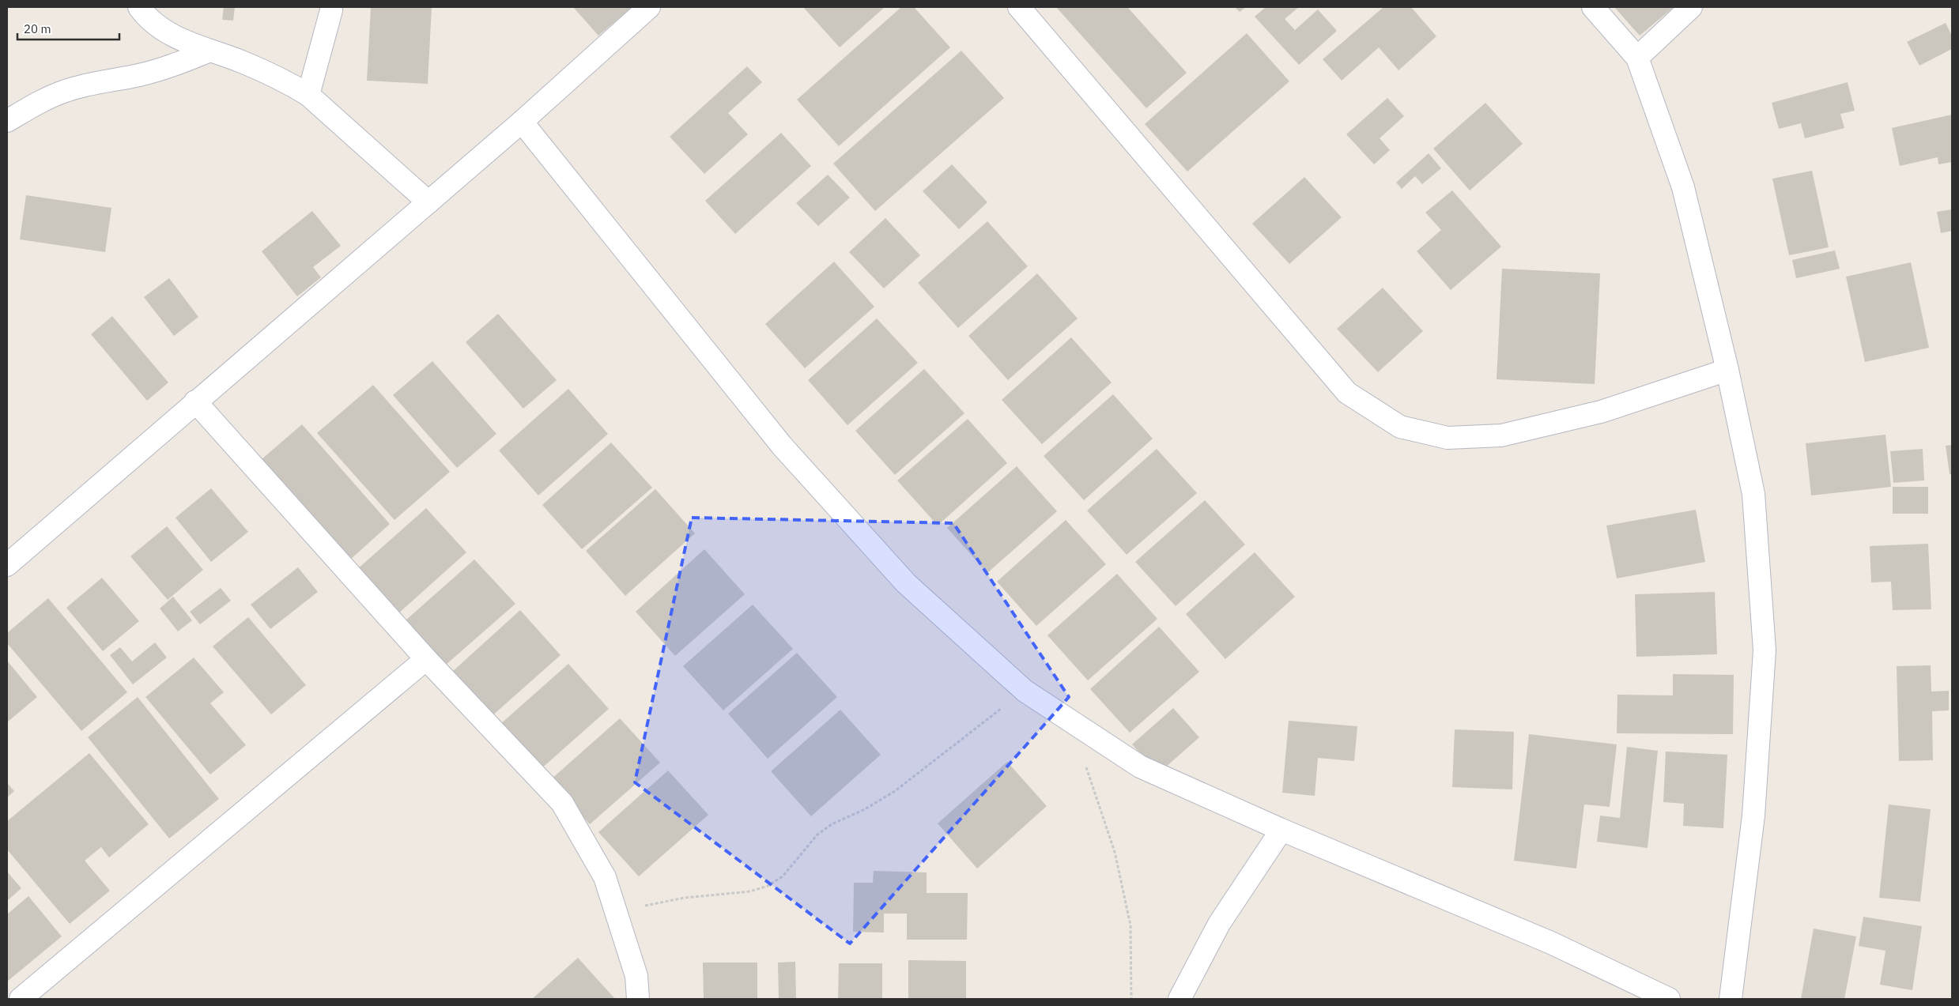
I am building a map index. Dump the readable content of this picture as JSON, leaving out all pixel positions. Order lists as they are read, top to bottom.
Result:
{
  "scale_bar": "20 m"
}
